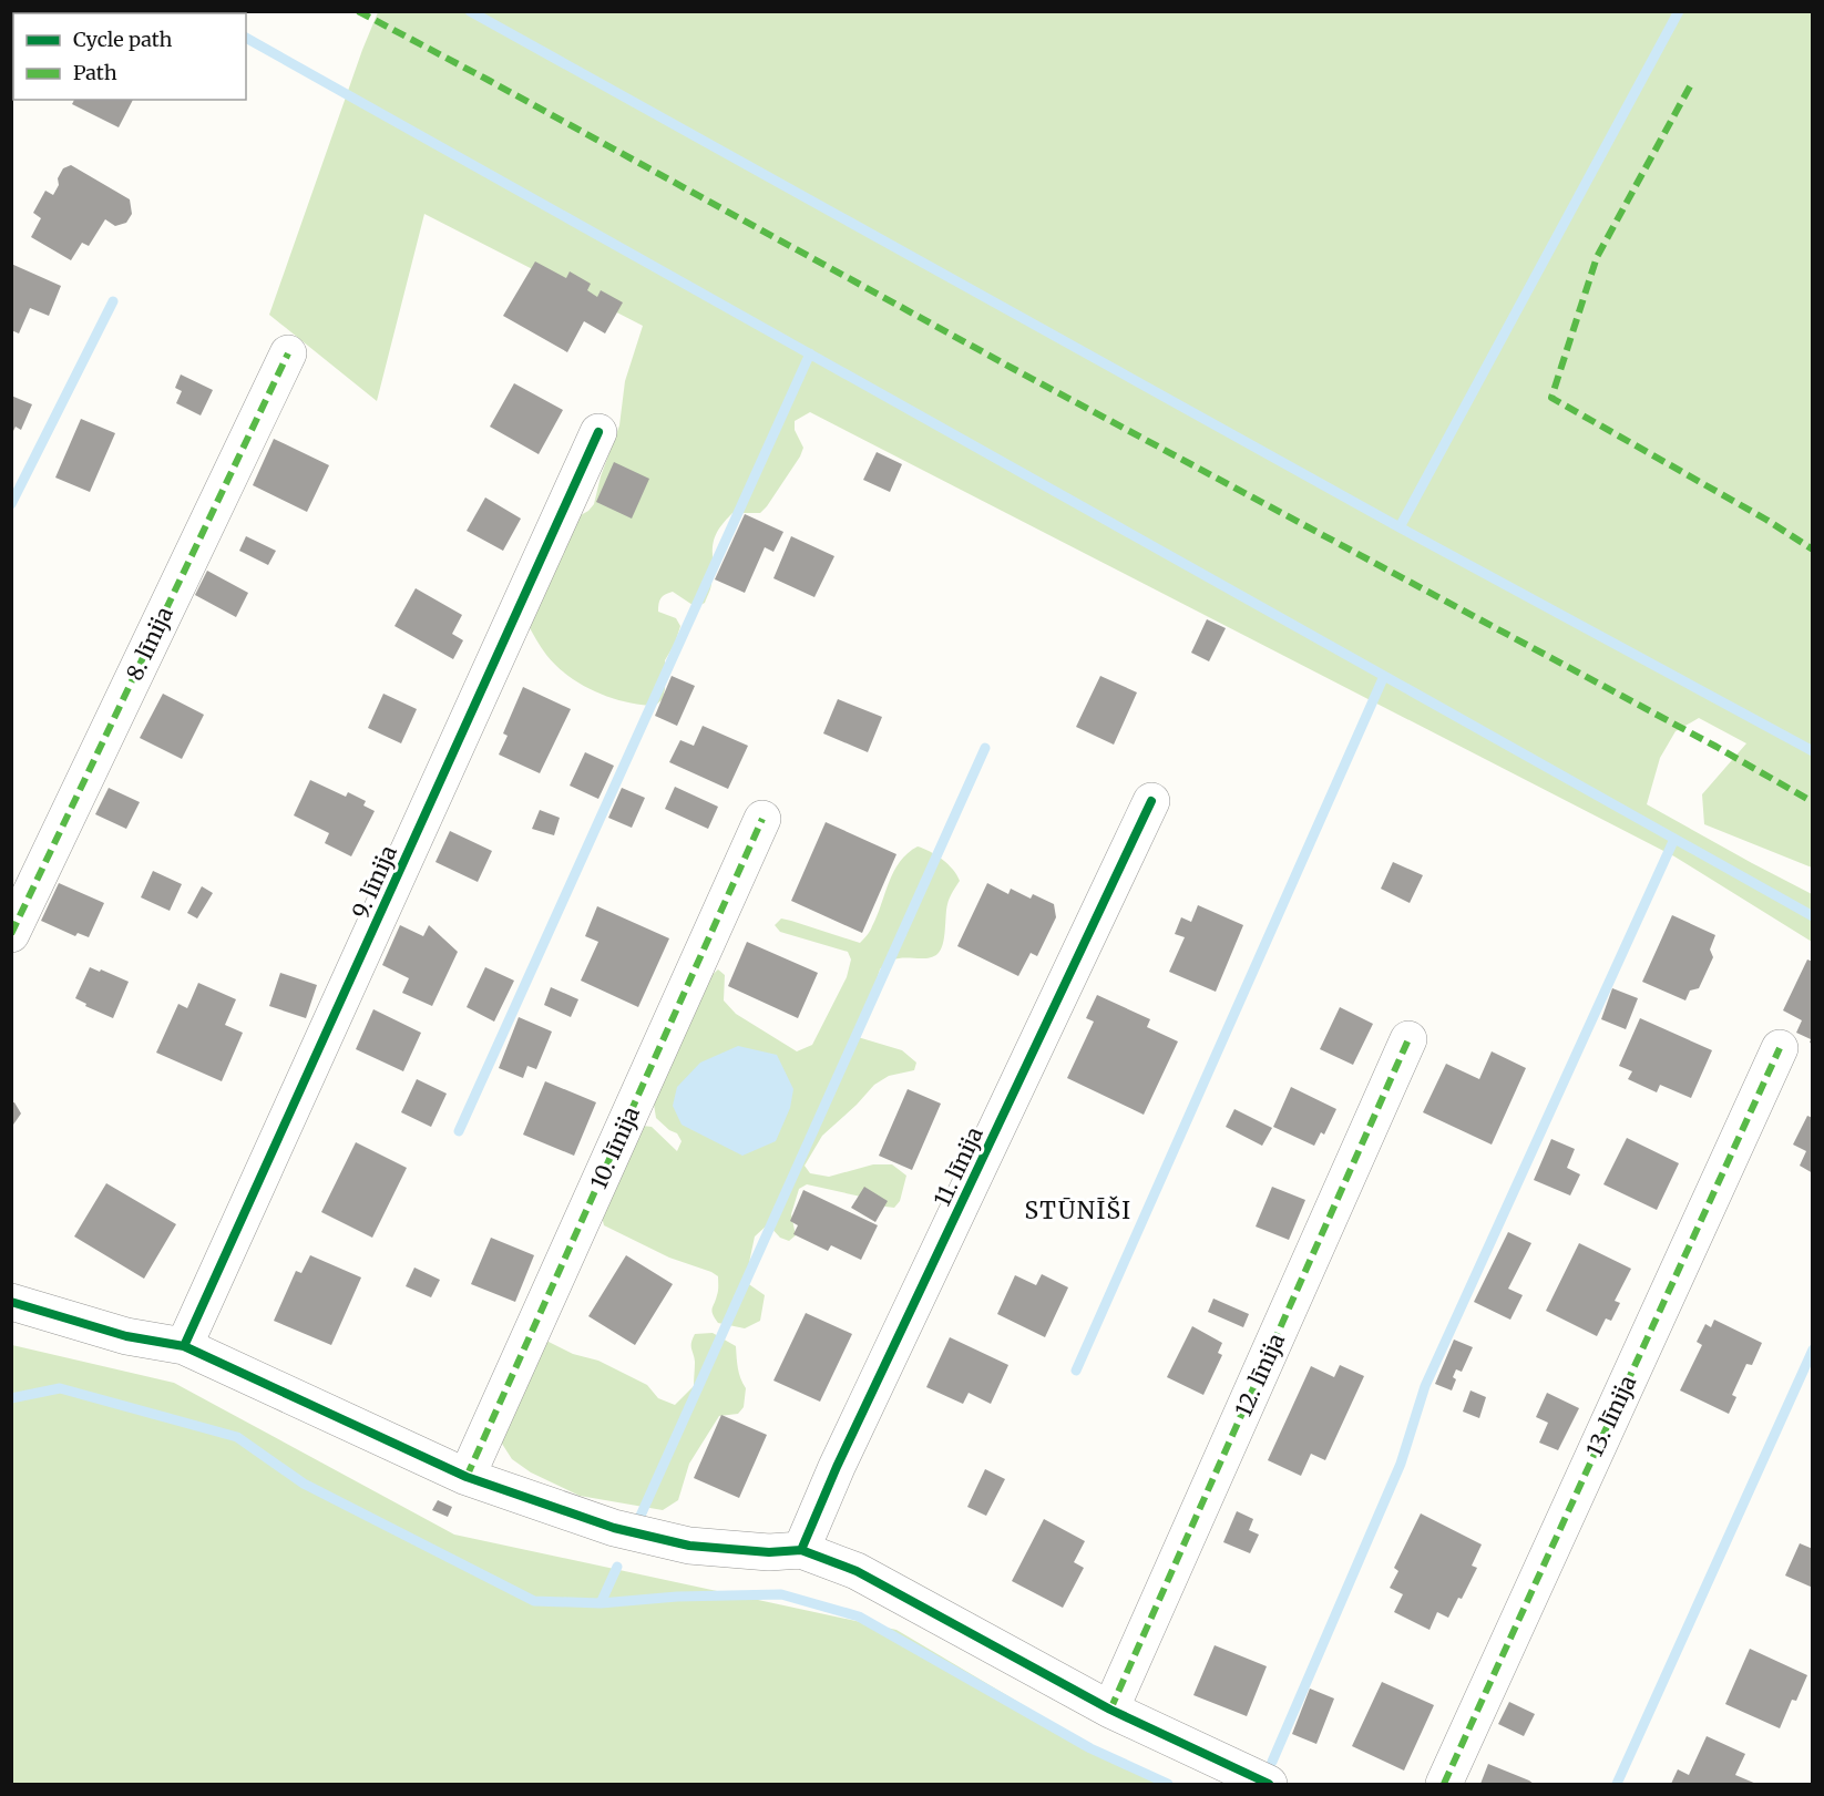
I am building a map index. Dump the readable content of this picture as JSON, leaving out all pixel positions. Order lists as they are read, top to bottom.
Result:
{
  "streets": {
    "street": [
      "8. līnija",
      "9. līnija",
      "10. līnija",
      "11. līnija",
      "12. līnija",
      "13. līnija"
    ]
  },
  "districts": ["STŪNĪŠI"],
  "legend": ["Cycle path", "Path"]
}
